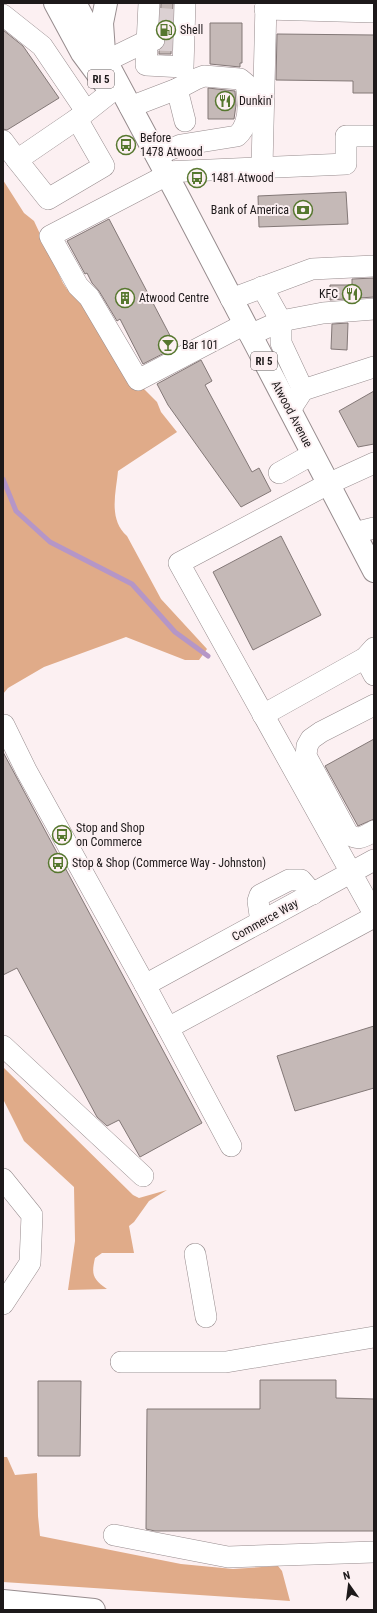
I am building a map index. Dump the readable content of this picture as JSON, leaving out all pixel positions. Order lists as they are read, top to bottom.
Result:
{
  "streets": {
    "main road": ["RI 5", "Atwood Avenue"],
    "street": ["Commerce Way"]
  },
  "places": {
    "fuel station": ["Shell"],
    "restaurant": ["Dunkin'", "KFC"],
    "bus stop": [
      "Before 1478 Atwood",
      "1481 Atwood",
      "Stop and Shop on Commerce",
      "Stop & Shop (Commerce Way - Johnston)"
    ],
    "bank": ["Bank of America"],
    "building": ["Atwood Centre"],
    "bar": ["Bar 101"]
  },
  "north": "top"
}
